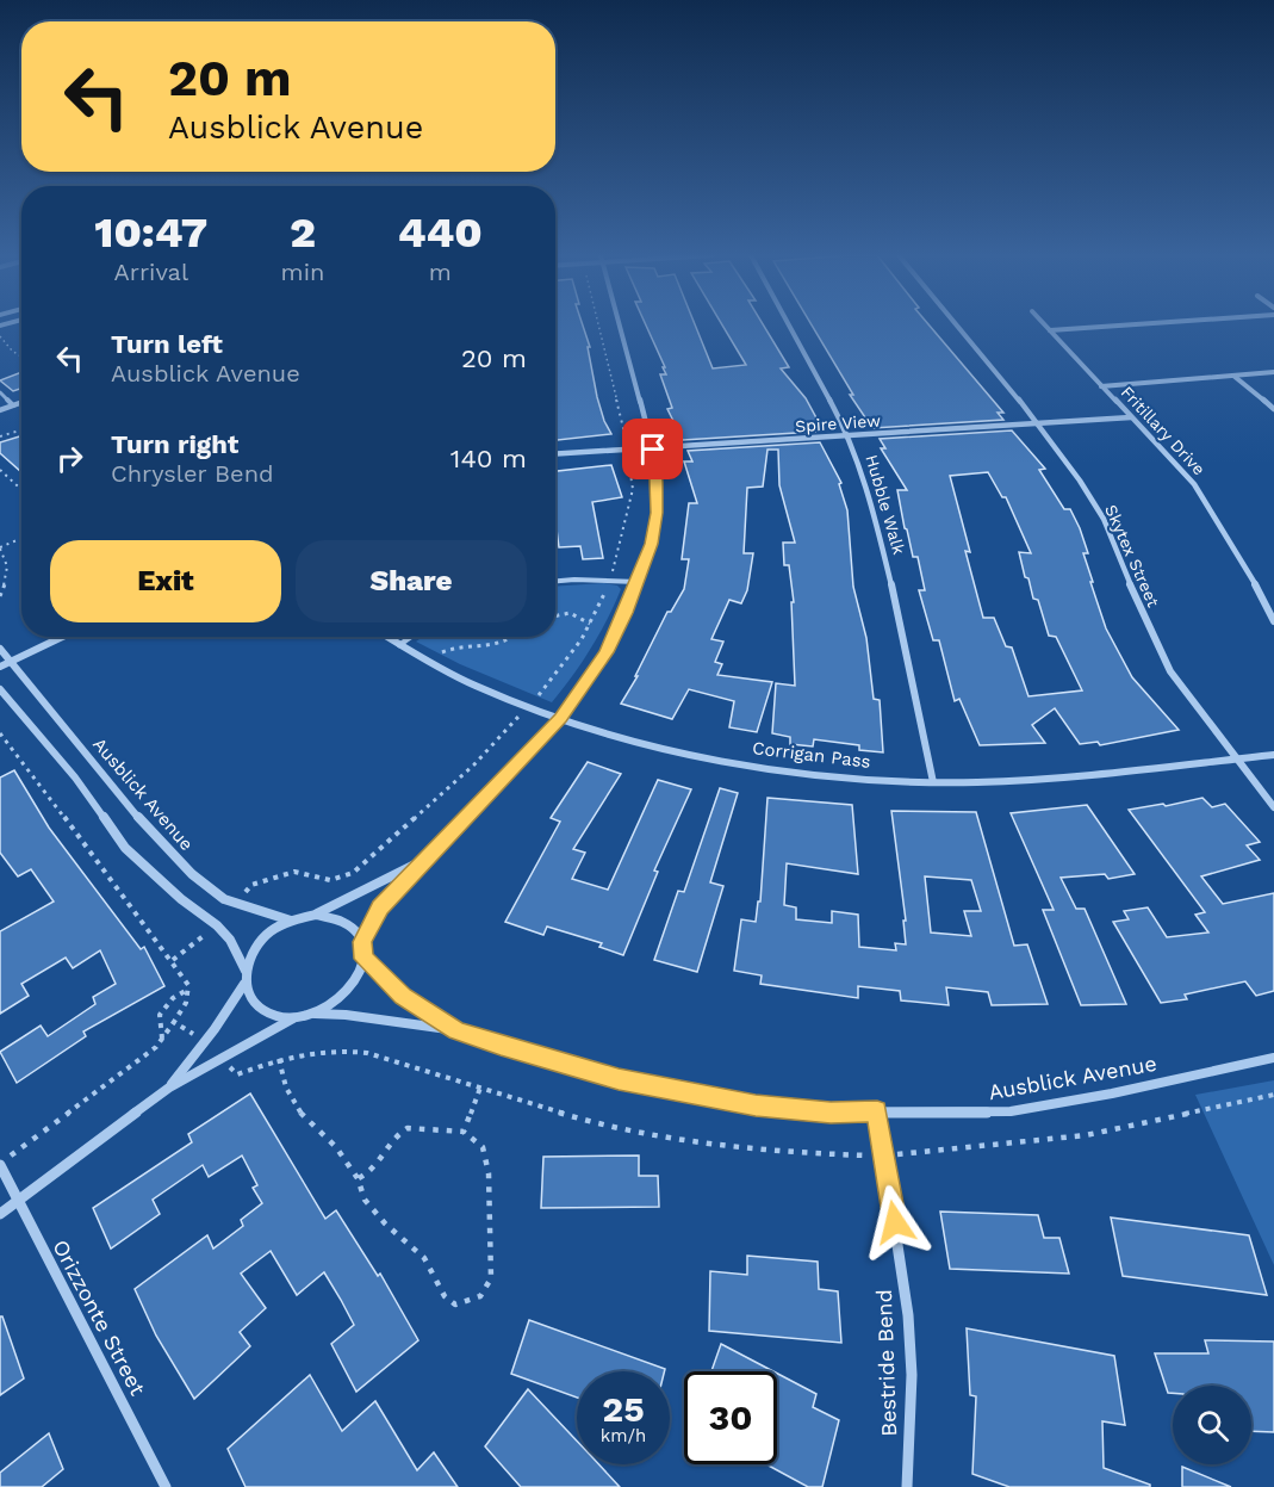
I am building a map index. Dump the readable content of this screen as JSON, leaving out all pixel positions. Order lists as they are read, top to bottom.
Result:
{
  "streets": {
    "street": [
      "Spire View",
      "Fritillary Drive",
      "Hubble Walk",
      "Skytex Street",
      "Corrigan Pass",
      "Ausblick Avenue",
      "Orizzonte Street",
      "Bestride Bend"
    ]
  },
  "crossings": [
    ["Spire View", "Fritillary Drive"],
    ["Spire View", "Hubble Walk"],
    ["Spire View", "Skytex Street"],
    ["Hubble Walk", "Corrigan Pass"],
    ["Skytex Street", "Corrigan Pass"],
    ["Ausblick Avenue", "Bestride Bend"]
  ],
  "page": {
    "turn": ["20 m", "Ausblick Avenue"],
    "eta": [
      "10:47",
      "Arrival",
      "2",
      "min",
      "440",
      "m"
    ],
    "list": [
      {
        "name": "Turn left",
        "note": "Ausblick Avenue",
        "value": "20 m"
      },
      {
        "name": "Turn right",
        "note": "Chrysler Bend",
        "value": "140 m"
      }
    ],
    "buttons": ["Exit", "Share"],
    "speed": "25 km/h",
    "limit": "30"
  }
}
